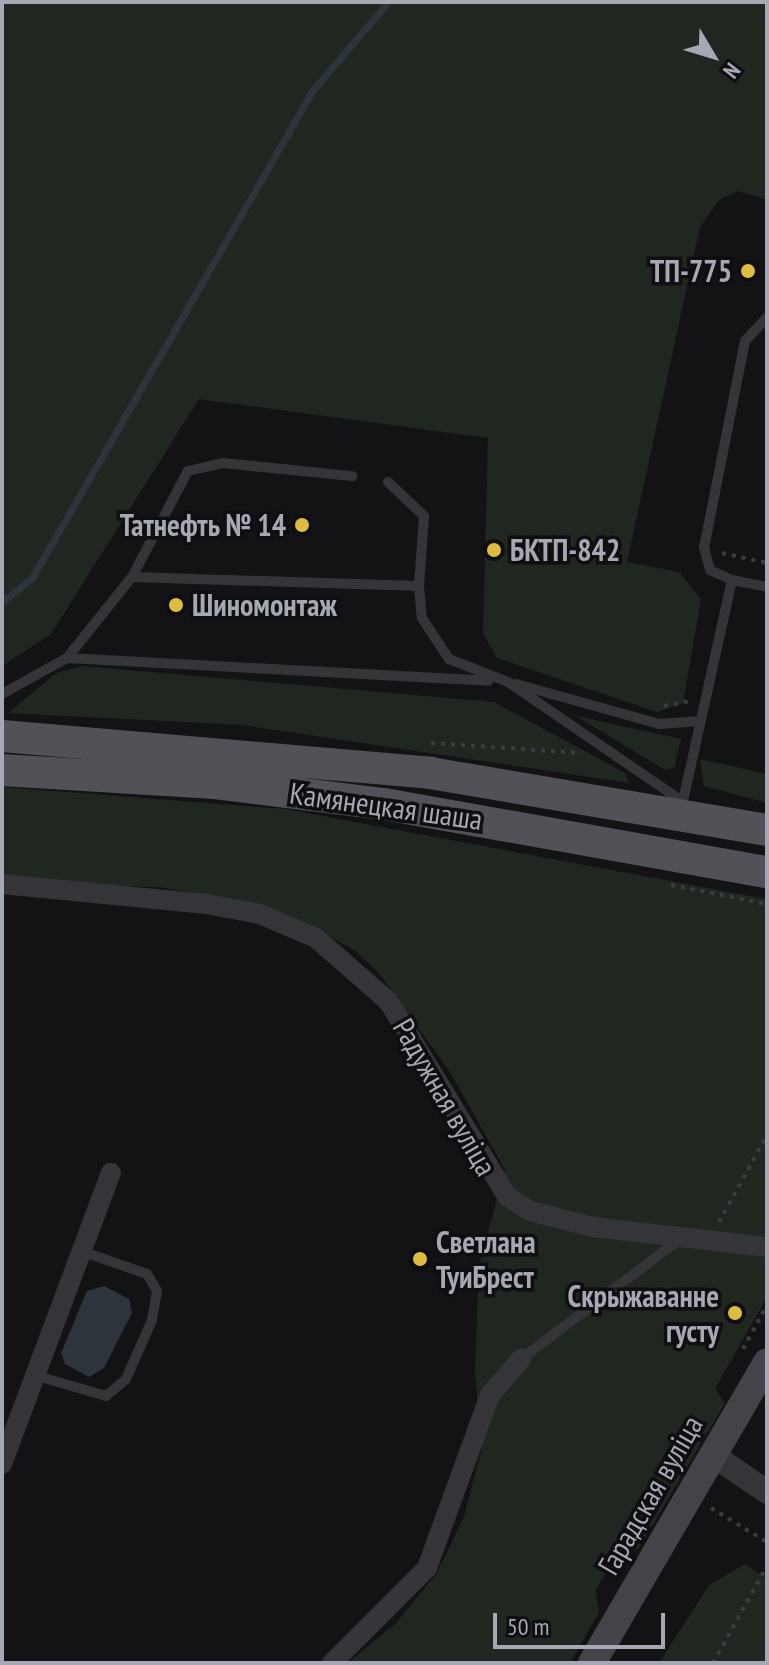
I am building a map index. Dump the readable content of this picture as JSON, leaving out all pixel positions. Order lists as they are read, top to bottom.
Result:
{
  "streets": {
    "main road": ["Камянецкая шаша", "Гарадская вуліца"],
    "street": ["Радужная вуліца"]
  },
  "places": [
    "ТП-775",
    "Татнефть № 14",
    "БКТП-842",
    "Шиномонтаж",
    "Светлана ТуиБрест",
    "Скрыжаванне густу"
  ],
  "scale_bar": "50 m",
  "north": "bottom right"
}
